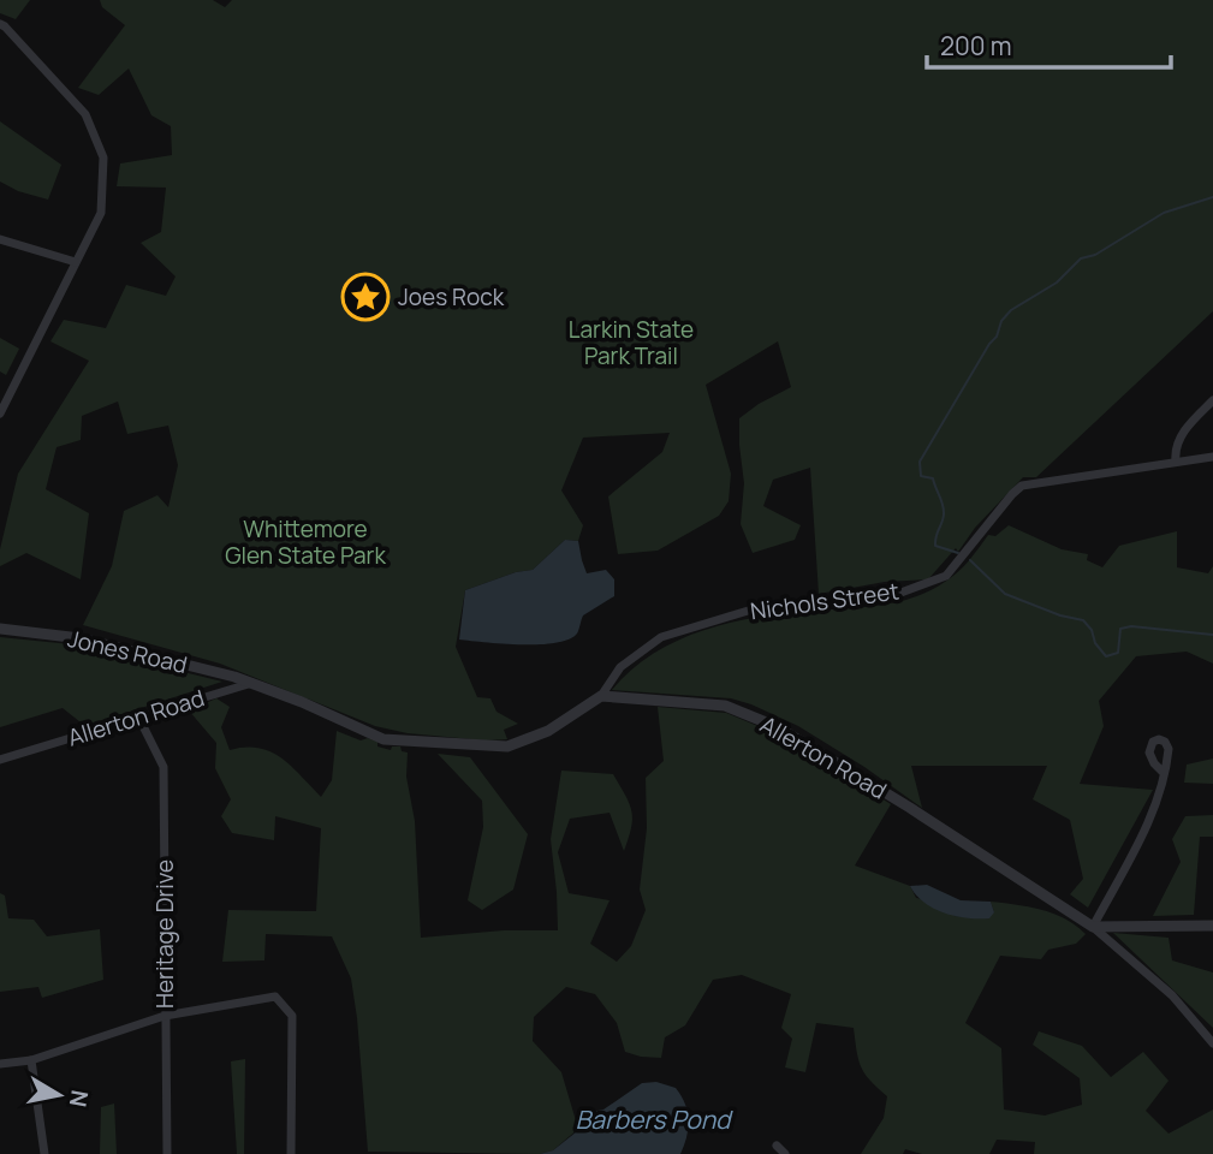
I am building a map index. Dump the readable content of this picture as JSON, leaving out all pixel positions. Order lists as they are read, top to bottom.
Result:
{
  "streets": {
    "street": [
      "Nichols Street",
      "Jones Road",
      "Allerton Road",
      "Heritage Drive"
    ]
  },
  "crossings": [
    ["Nichols Street", "Allerton Road"],
    ["Jones Road", "Allerton Road"],
    ["Allerton Road", "Heritage Drive"]
  ],
  "water": ["Barbers Pond"],
  "parks": ["Larkin State Park Trail", "Whittemore Glen State Park"],
  "places": {
    "place": ["Joes Rock"]
  },
  "scale_bar": "200 m",
  "north": "right"
}
